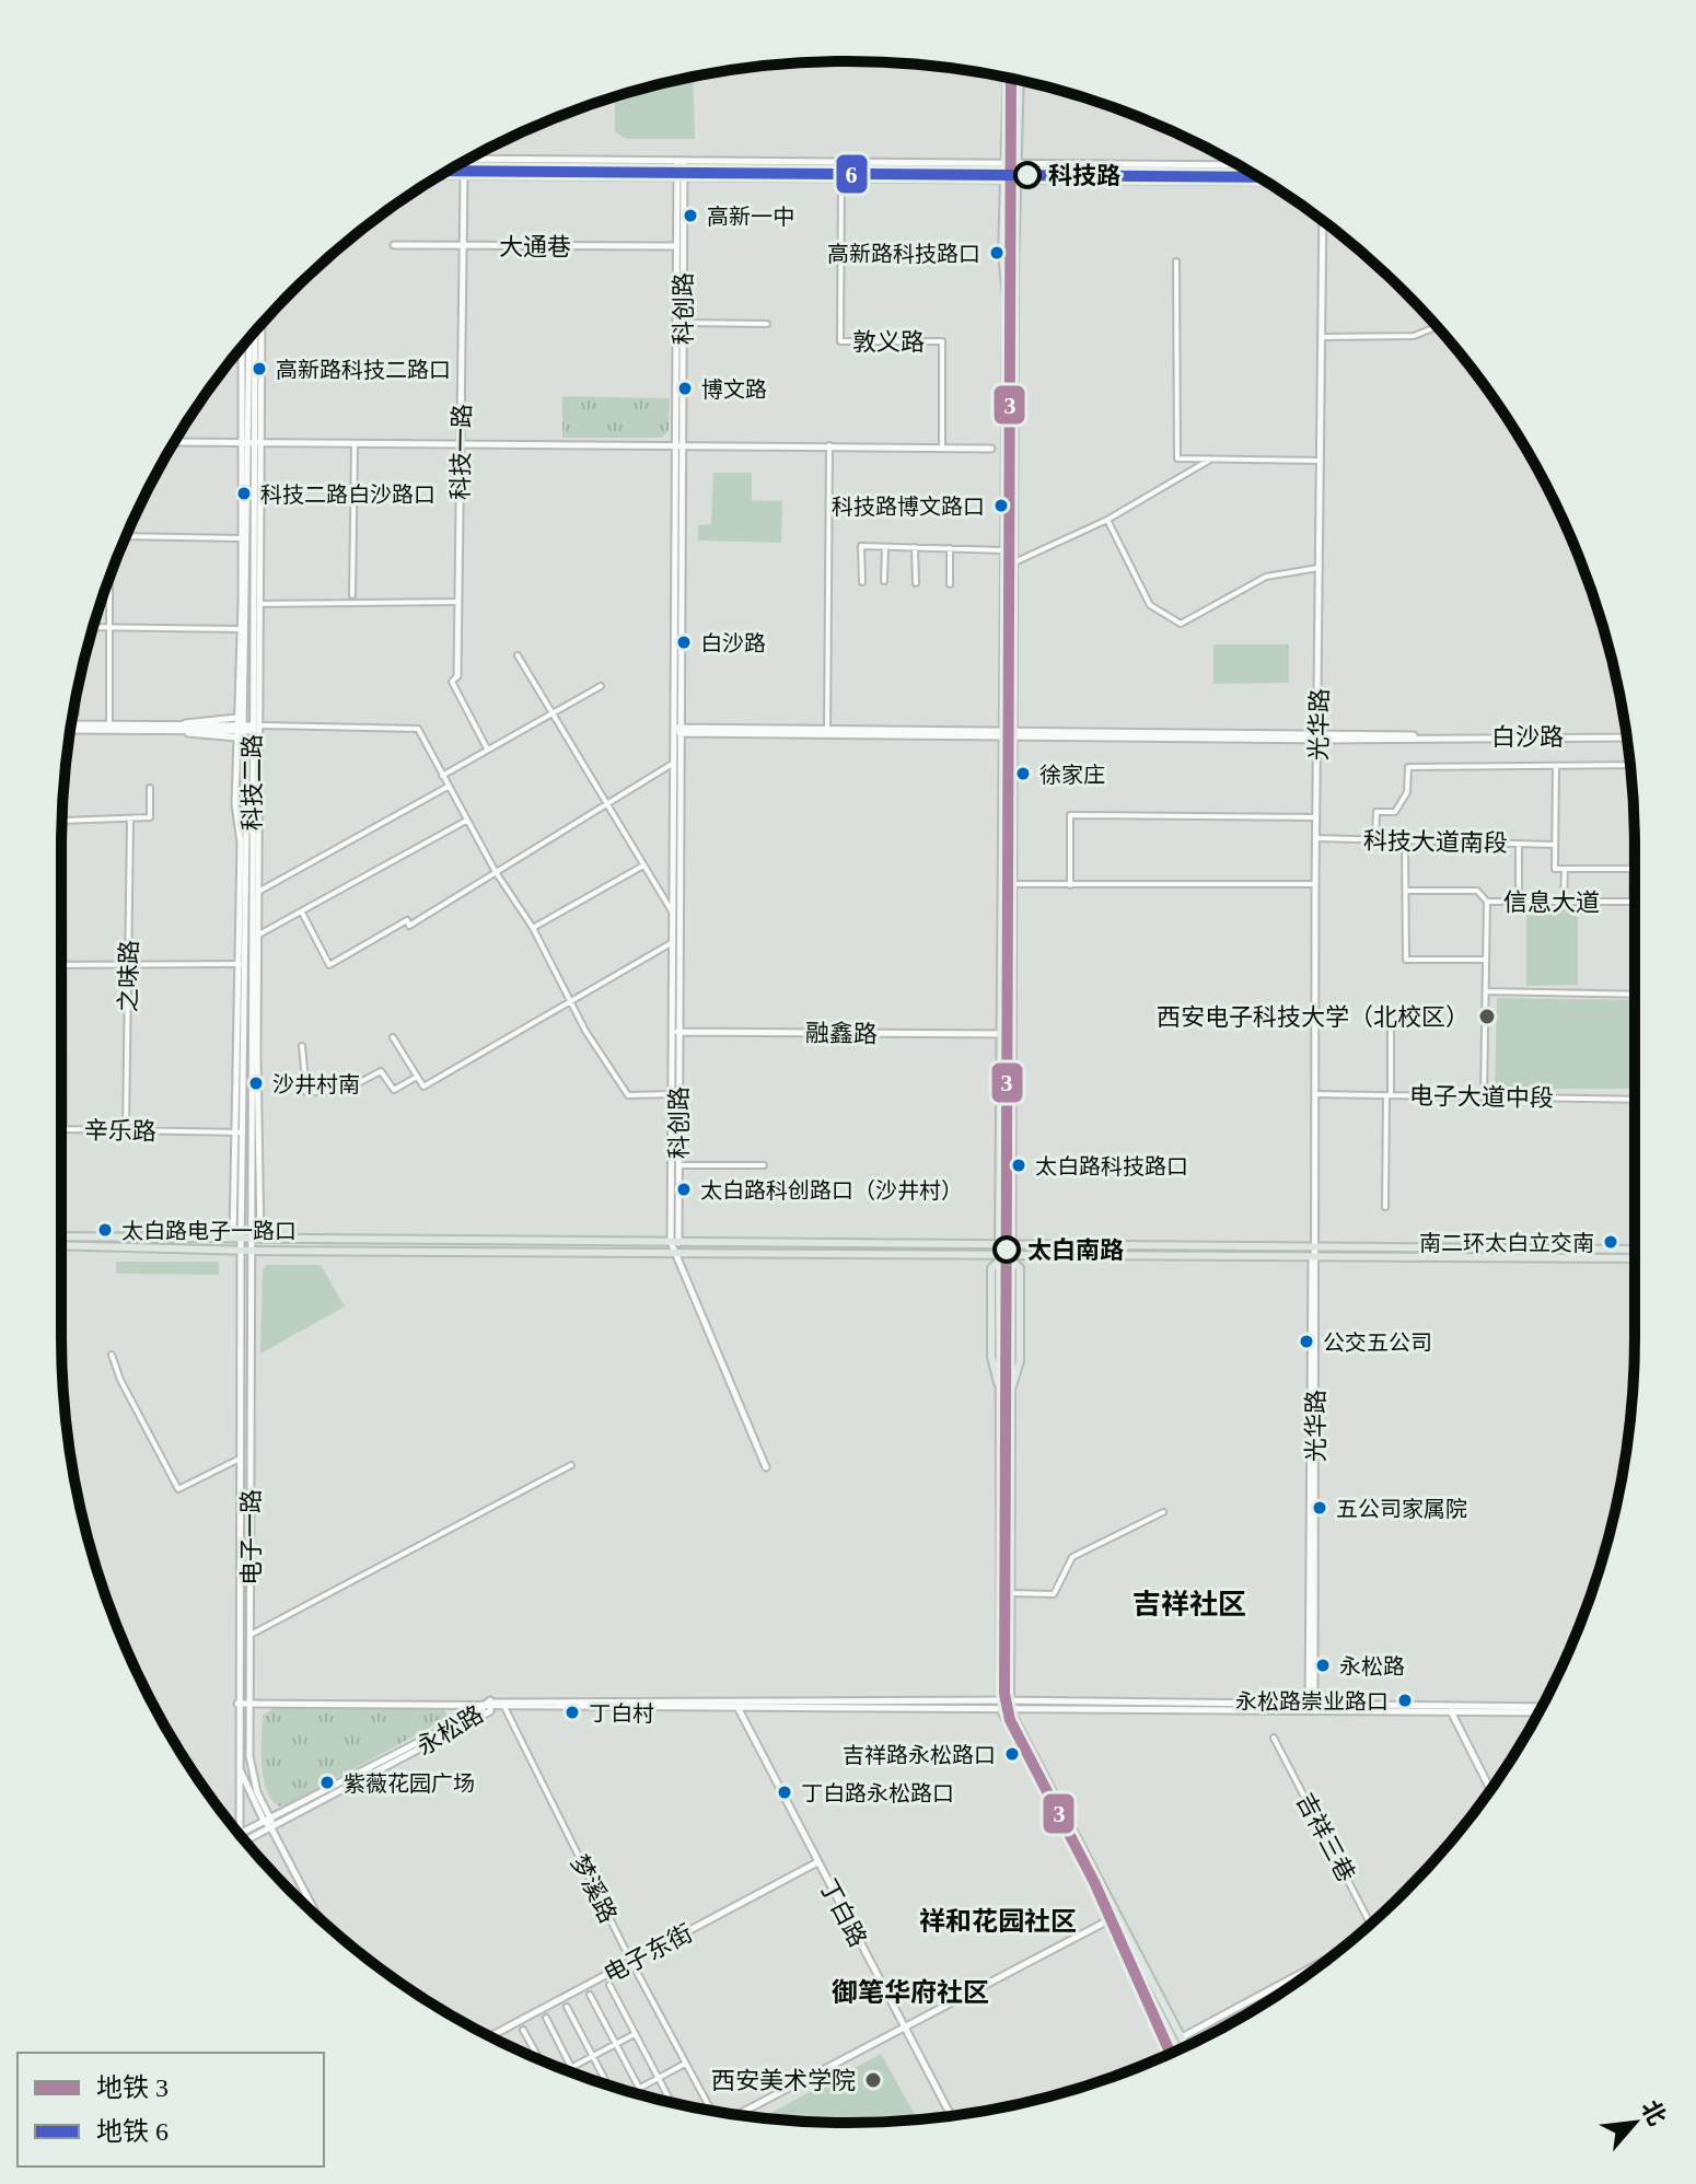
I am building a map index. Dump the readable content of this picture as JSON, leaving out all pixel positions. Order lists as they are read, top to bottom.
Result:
{
  "streets": {
    "street": [
      "大通巷",
      "科创路",
      "敦义路",
      "科技一路",
      "光华路",
      "白沙路",
      "科技二路",
      "科技大道南段",
      "信息大道",
      "之味路",
      "融鑫路",
      "电子大道中段",
      "辛乐路",
      "电子一路",
      "永松路",
      "吉祥三巷",
      "梦溪路",
      "丁白路",
      "电子东街"
    ]
  },
  "crossings": [
    ["大通巷", "科创路"],
    ["大通巷", "科技一路"],
    ["科创路", "白沙路"],
    ["科创路", "融鑫路"],
    ["光华路", "白沙路"],
    ["光华路", "科技大道南段"],
    ["光华路", "电子大道中段"],
    ["光华路", "永松路"],
    ["科技二路", "辛乐路"],
    ["科技二路", "电子一路"],
    ["之味路", "辛乐路"],
    ["电子一路", "永松路"],
    ["永松路", "梦溪路"],
    ["永松路", "丁白路"],
    ["梦溪路", "电子东街"],
    ["丁白路", "电子东街"]
  ],
  "districts": ["吉祥社区", "祥和花园社区", "御笔华府社区"],
  "places": [
    "科技路",
    "高新一中",
    "高新路科技路口",
    "高新路科技二路口",
    "博文路",
    "科技二路白沙路口",
    "科技路博文路口",
    "白沙路",
    "徐家庄",
    "西安电子科技大学（北校区）",
    "沙井村南",
    "太白路科技路口",
    "太白路科创路口（沙井村）",
    "太白路电子一路口",
    "南二环太白立交南",
    "太白南路",
    "公交五公司",
    "五公司家属院",
    "永松路",
    "永松路崇业路口",
    "丁白村",
    "吉祥路永松路口",
    "紫薇花园广场",
    "丁白路永松路口",
    "西安美术学院"
  ],
  "lines": ["metro line 3", "metro line 6"],
  "legend": ["地铁 3", "地铁 6"],
  "north": "top right"
}
